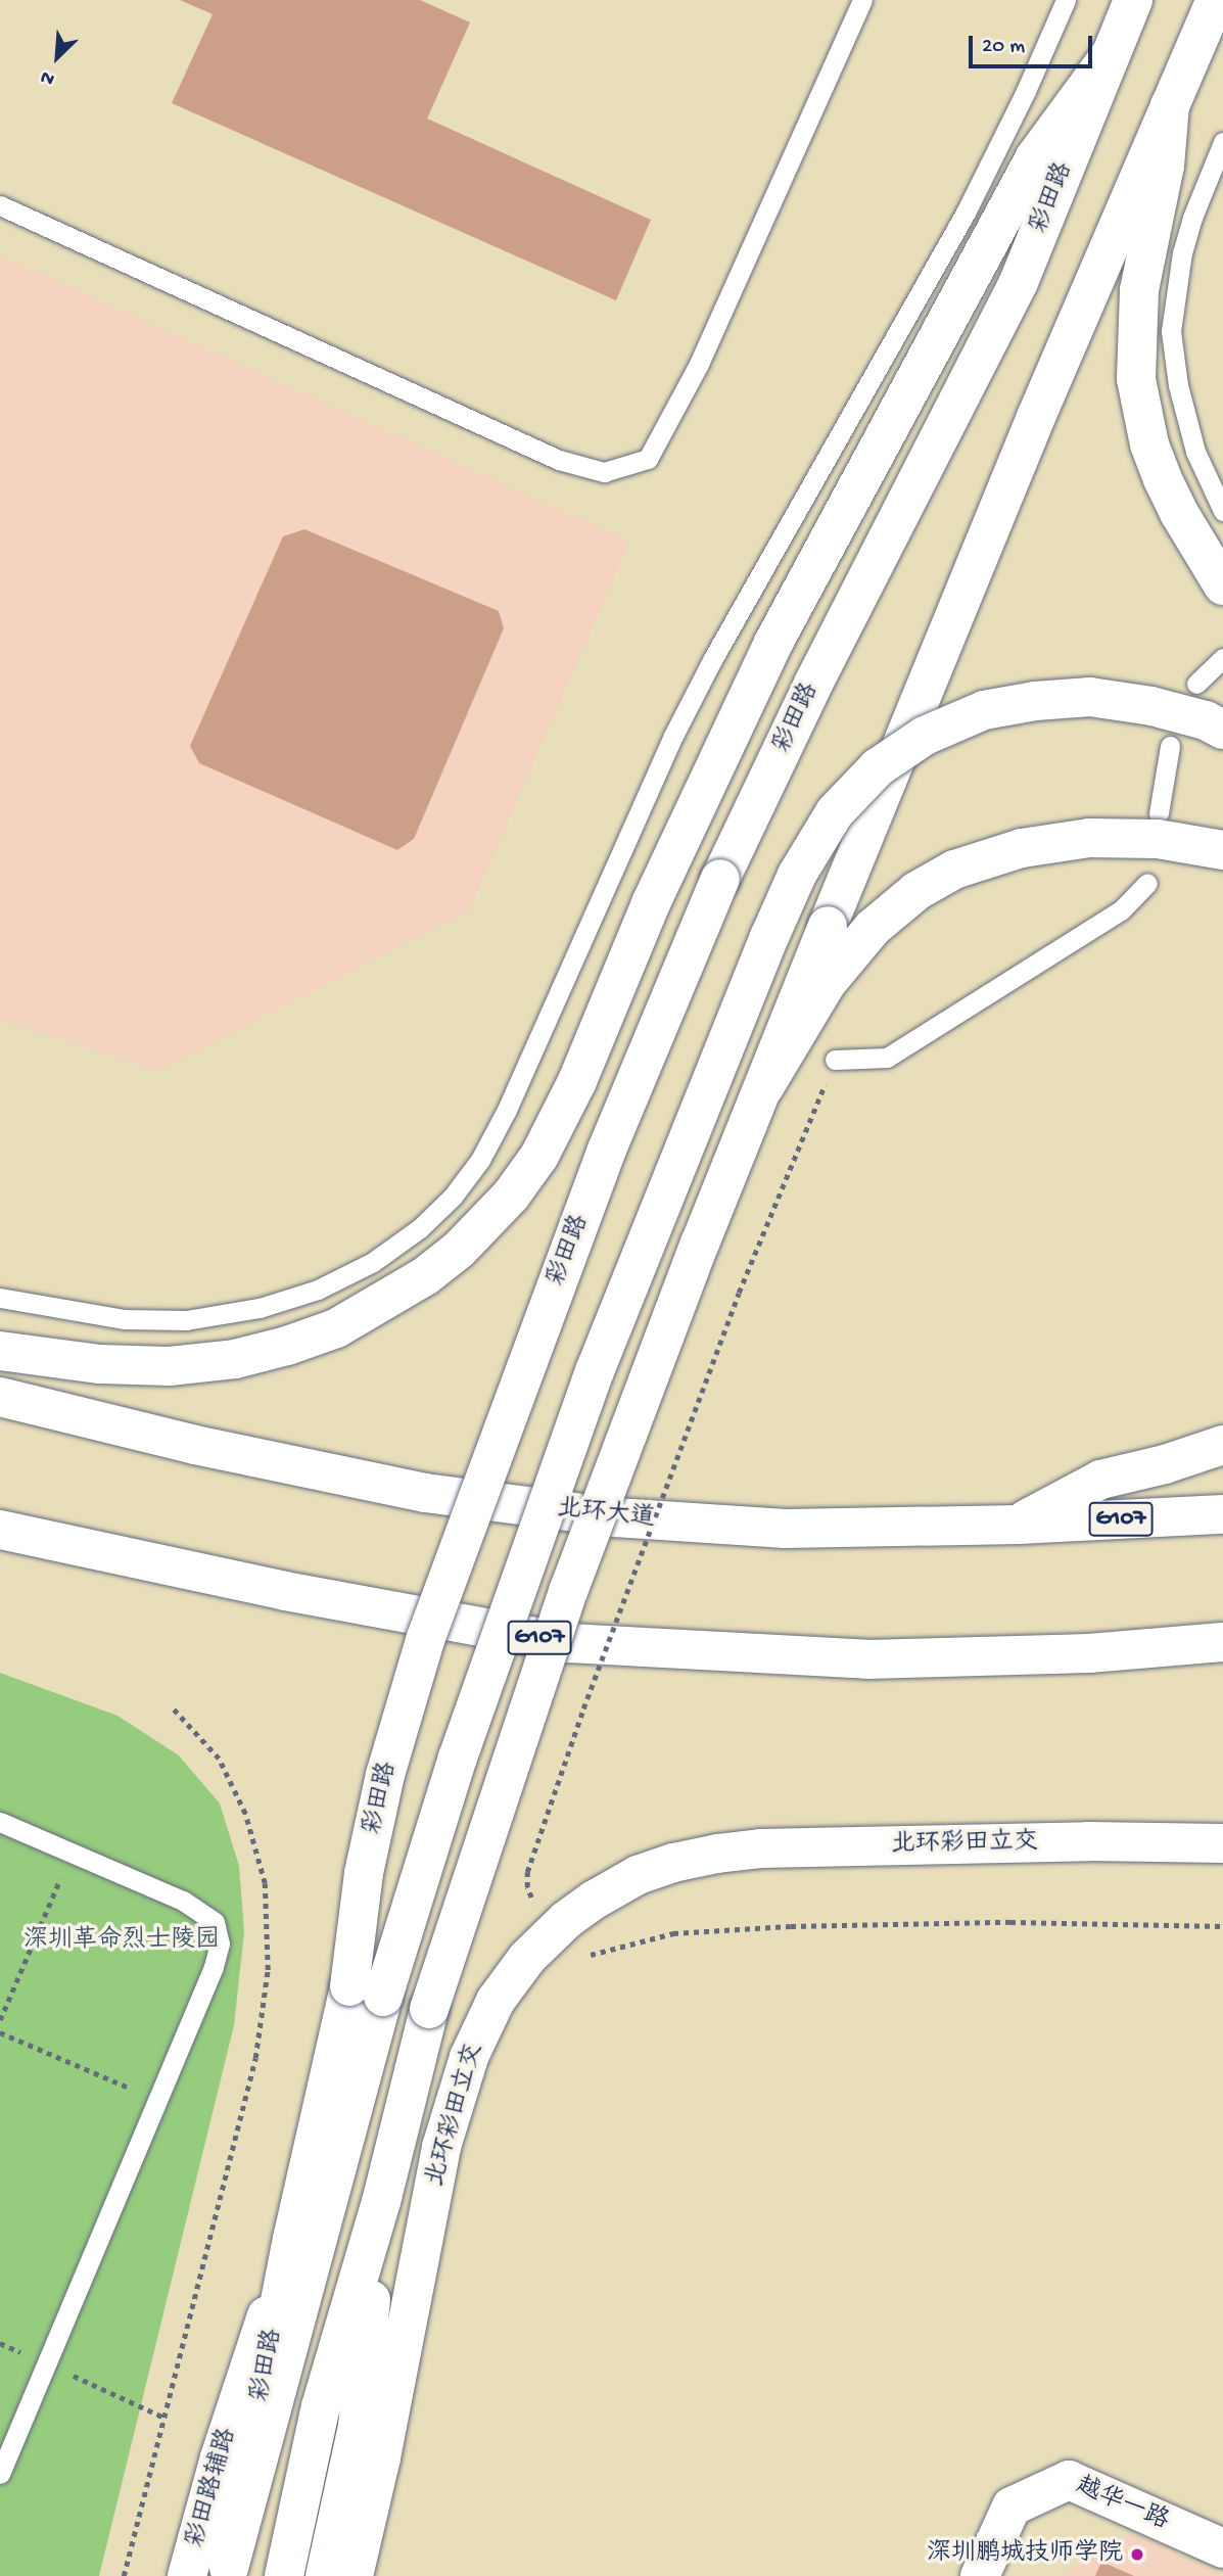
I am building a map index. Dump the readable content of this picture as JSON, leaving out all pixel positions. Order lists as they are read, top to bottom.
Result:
{
  "streets": {
    "main road": [
      "彩田路",
      "北环大道",
      "G107",
      "北环彩田立交",
      "彩田路辅路",
      "越华一路"
    ]
  },
  "crossings": [
    ["彩田路", "彩田路辅路"]
  ],
  "parks": ["深圳革命烈士陵园"],
  "places": ["深圳鹏城技师学院"],
  "scale_bar": "20 m",
  "north": "bottom left"
}
